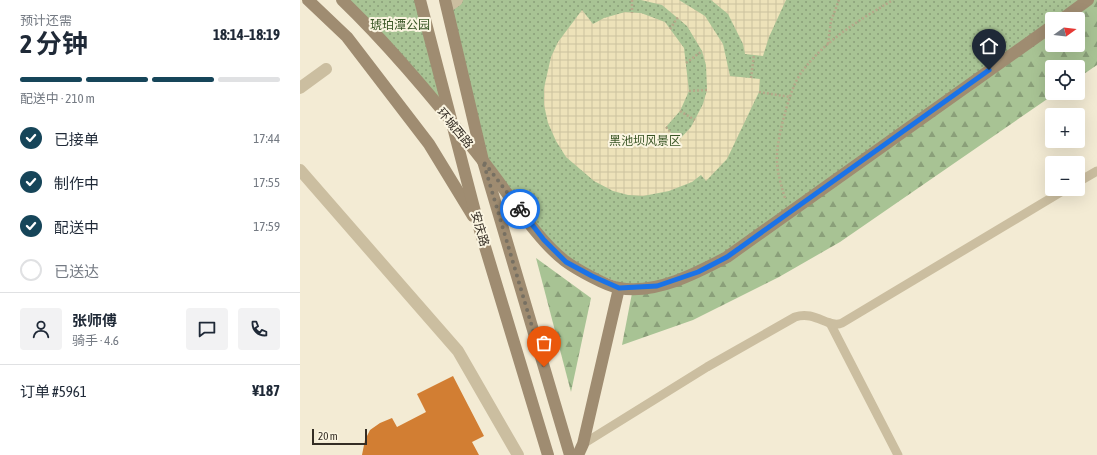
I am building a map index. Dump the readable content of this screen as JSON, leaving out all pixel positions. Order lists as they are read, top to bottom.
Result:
{
  "streets": {
    "street": ["环城西路", "安庆路"]
  },
  "crossings": [
    ["环城西路", "安庆路"]
  ],
  "parks": ["琥珀潭公园", "黑池坝风景区"],
  "scale_bar": "20 m",
  "north": "right",
  "page": {
    "heading": ["2 分钟", "预计还需", "18:14–18:19"],
    "panel": [
      "张师傅",
      "骑手 · 4.6",
      "订单 #5961",
      "¥187"
    ],
    "map_buttons": ["+", "−"],
    "bar": "配送中 · 210 m",
    "list": [
      ["已接单", "17:44"],
      ["制作中", "17:55"],
      ["配送中", "17:59"],
      "已送达"
    ],
    "scale": "20 m"
  }
}
